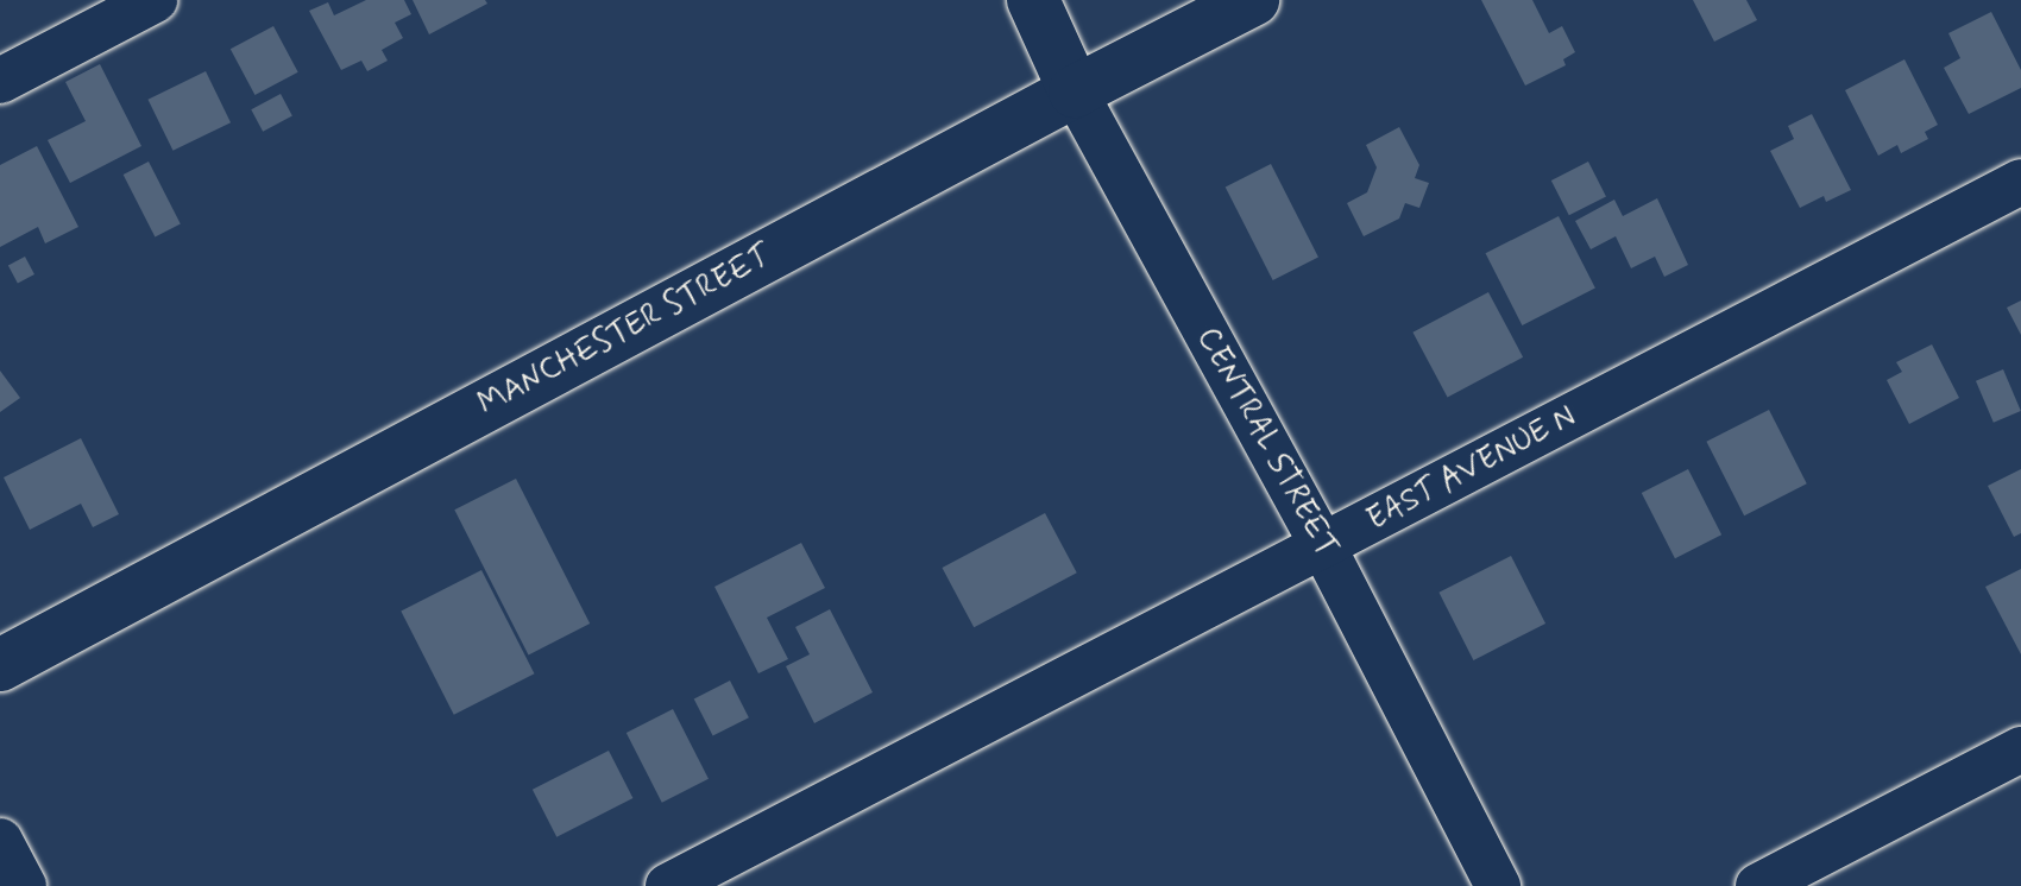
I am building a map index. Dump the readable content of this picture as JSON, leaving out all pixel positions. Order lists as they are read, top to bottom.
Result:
{
  "streets": {
    "street": ["MANCHESTER STREET", "CENTRAL STREET", "EAST AVENUE N"]
  },
  "crossings": [
    ["MANCHESTER STREET", "CENTRAL STREET"],
    ["CENTRAL STREET", "EAST AVENUE N"]
  ]
}
